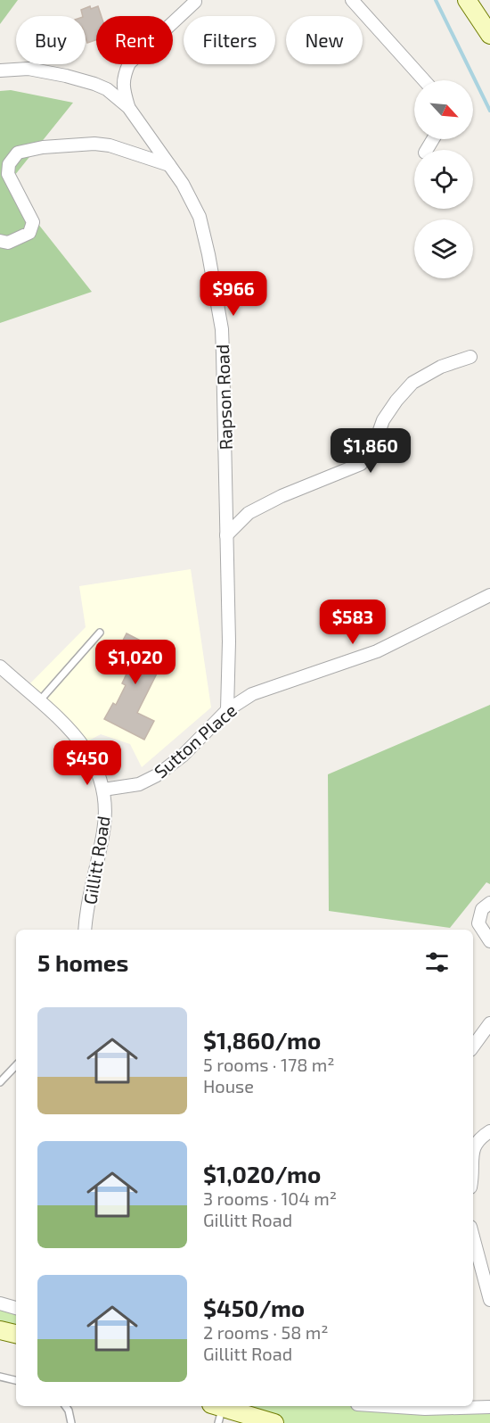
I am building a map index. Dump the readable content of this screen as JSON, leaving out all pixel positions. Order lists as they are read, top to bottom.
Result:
{
  "streets": {
    "street": ["Rapson Road", "Sutton Place", "Gillitt Road"]
  },
  "crossings": [
    ["Rapson Road", "Sutton Place"],
    ["Sutton Place", "Gillitt Road"]
  ],
  "north": "bottom right",
  "page": {
    "chip": [
      "Buy",
      "Rent",
      "Filters",
      "New"
    ],
    "price": [
      "$966",
      "$1,860",
      "$583",
      "$1,020",
      "$450"
    ],
    "heading": "5 homes",
    "list": [
      {
        "name": "$1,860/mo",
        "note": "5 rooms · 178 m² · House"
      },
      {
        "name": "$1,020/mo",
        "note": "3 rooms · 104 m² · Gillitt Road"
      },
      {
        "name": "$450/mo",
        "note": "2 rooms · 58 m² · Gillitt Road"
      }
    ]
  }
}
